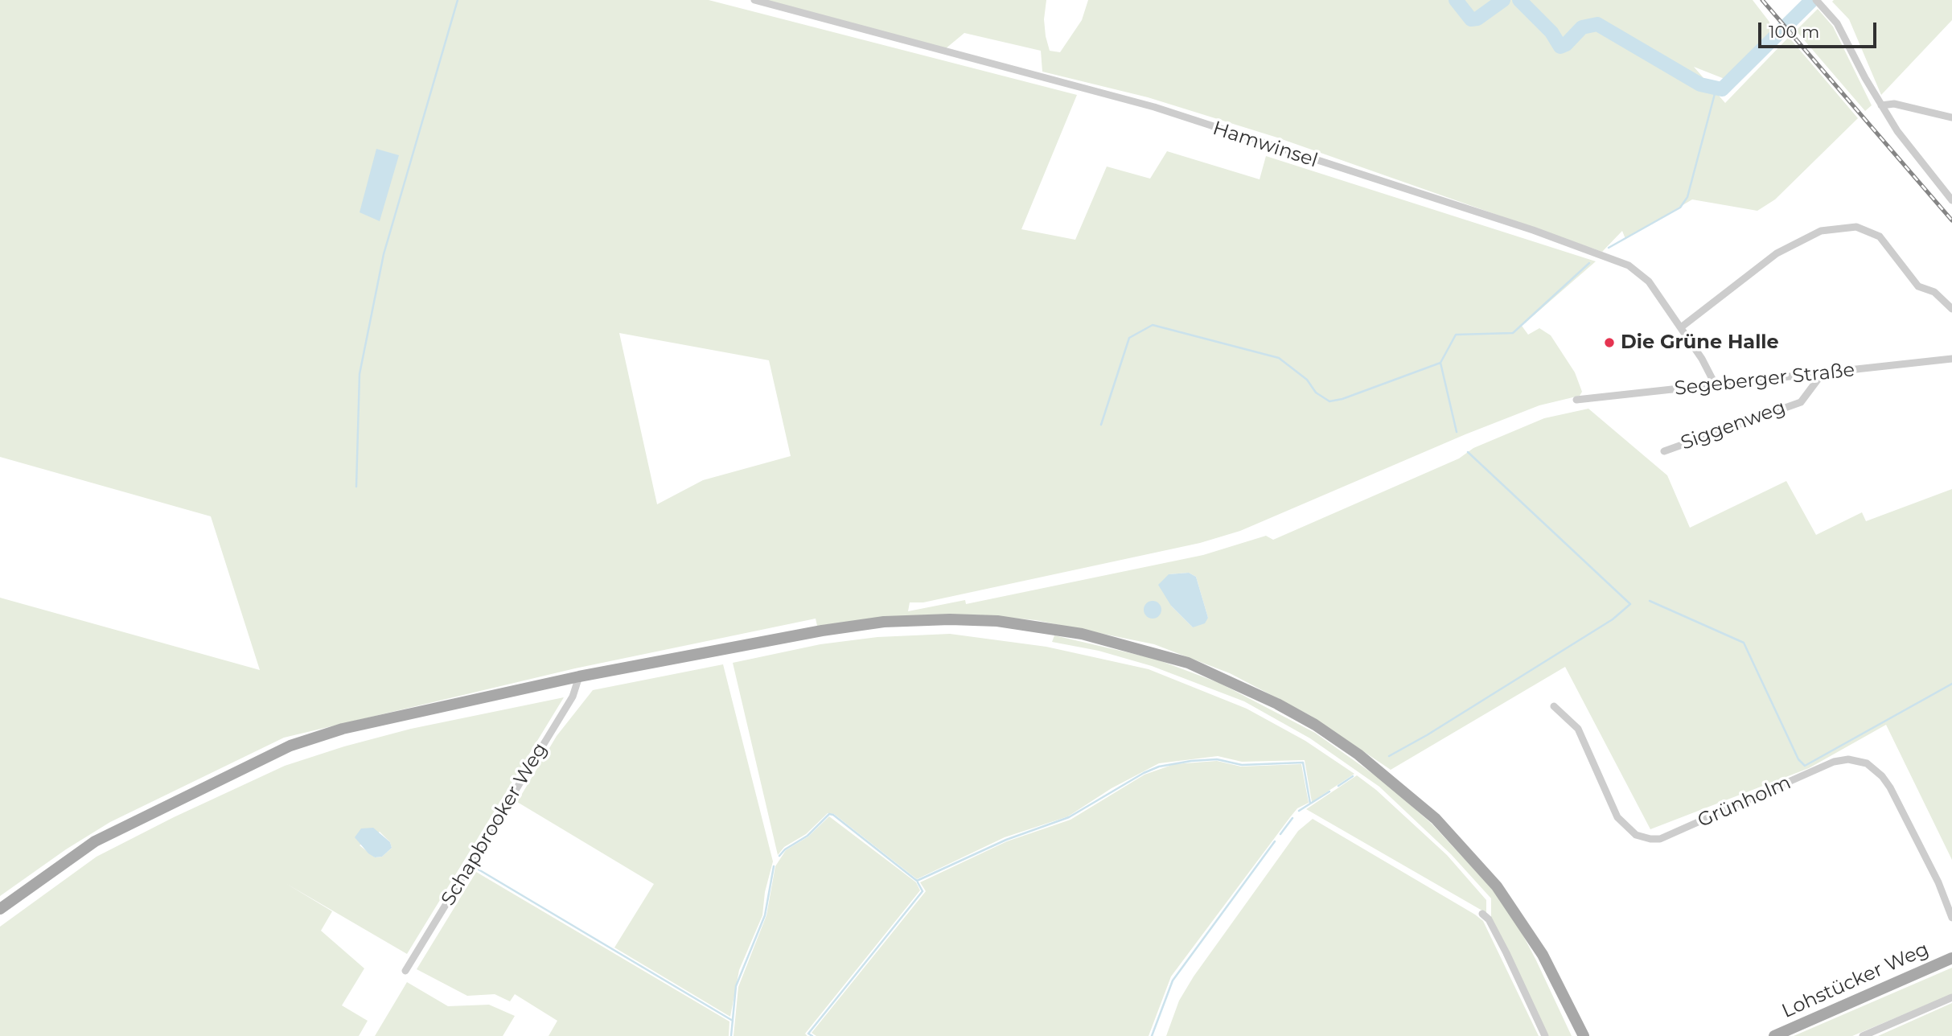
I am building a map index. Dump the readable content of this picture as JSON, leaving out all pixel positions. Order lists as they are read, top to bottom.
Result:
{
  "streets": {
    "main road": ["Lohstücker Weg"],
    "street": [
      "Hamwinsel",
      "Segeberger Straße",
      "Siggenweg",
      "Grünholm",
      "Schapbrooker Weg"
    ]
  },
  "crossings": [
    ["Hamwinsel", "Segeberger Straße"],
    ["Segeberger Straße", "Siggenweg"]
  ],
  "places": ["Die Grüne Halle"],
  "scale_bar": "100 m"
}
